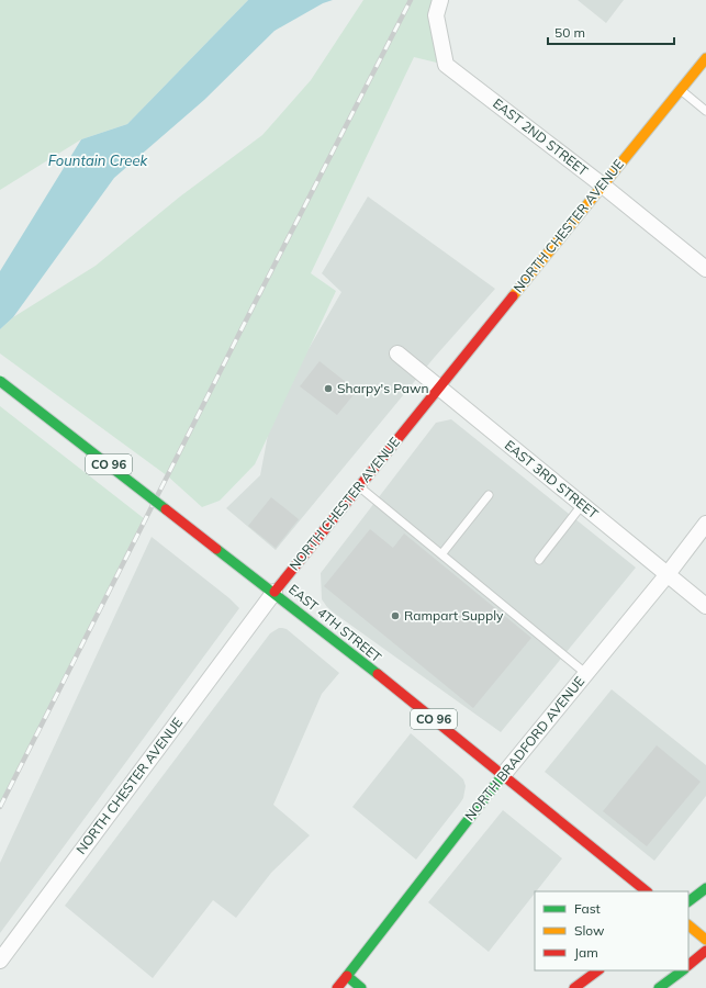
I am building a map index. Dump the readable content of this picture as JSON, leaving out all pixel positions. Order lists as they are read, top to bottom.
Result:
{
  "streets": {
    "main road": [
      "NORTH CHESTER AVENUE",
      "CO 96",
      "EAST 4TH STREET",
      "NORTH BRADFORD AVENUE"
    ],
    "street": ["EAST 2ND STREET", "EAST 3RD STREET"]
  },
  "crossings": [
    ["EAST 2ND STREET", "NORTH CHESTER AVENUE"],
    ["NORTH CHESTER AVENUE", "EAST 3RD STREET"],
    ["NORTH CHESTER AVENUE", "EAST 4TH STREET"],
    ["EAST 3RD STREET", "NORTH BRADFORD AVENUE"],
    ["EAST 4TH STREET", "NORTH BRADFORD AVENUE"]
  ],
  "water": ["Fountain Creek"],
  "places": ["Sharpy's Pawn", "Rampart Supply"],
  "legend": ["Fast", "Slow", "Jam"],
  "scale_bar": "50 m"
}
